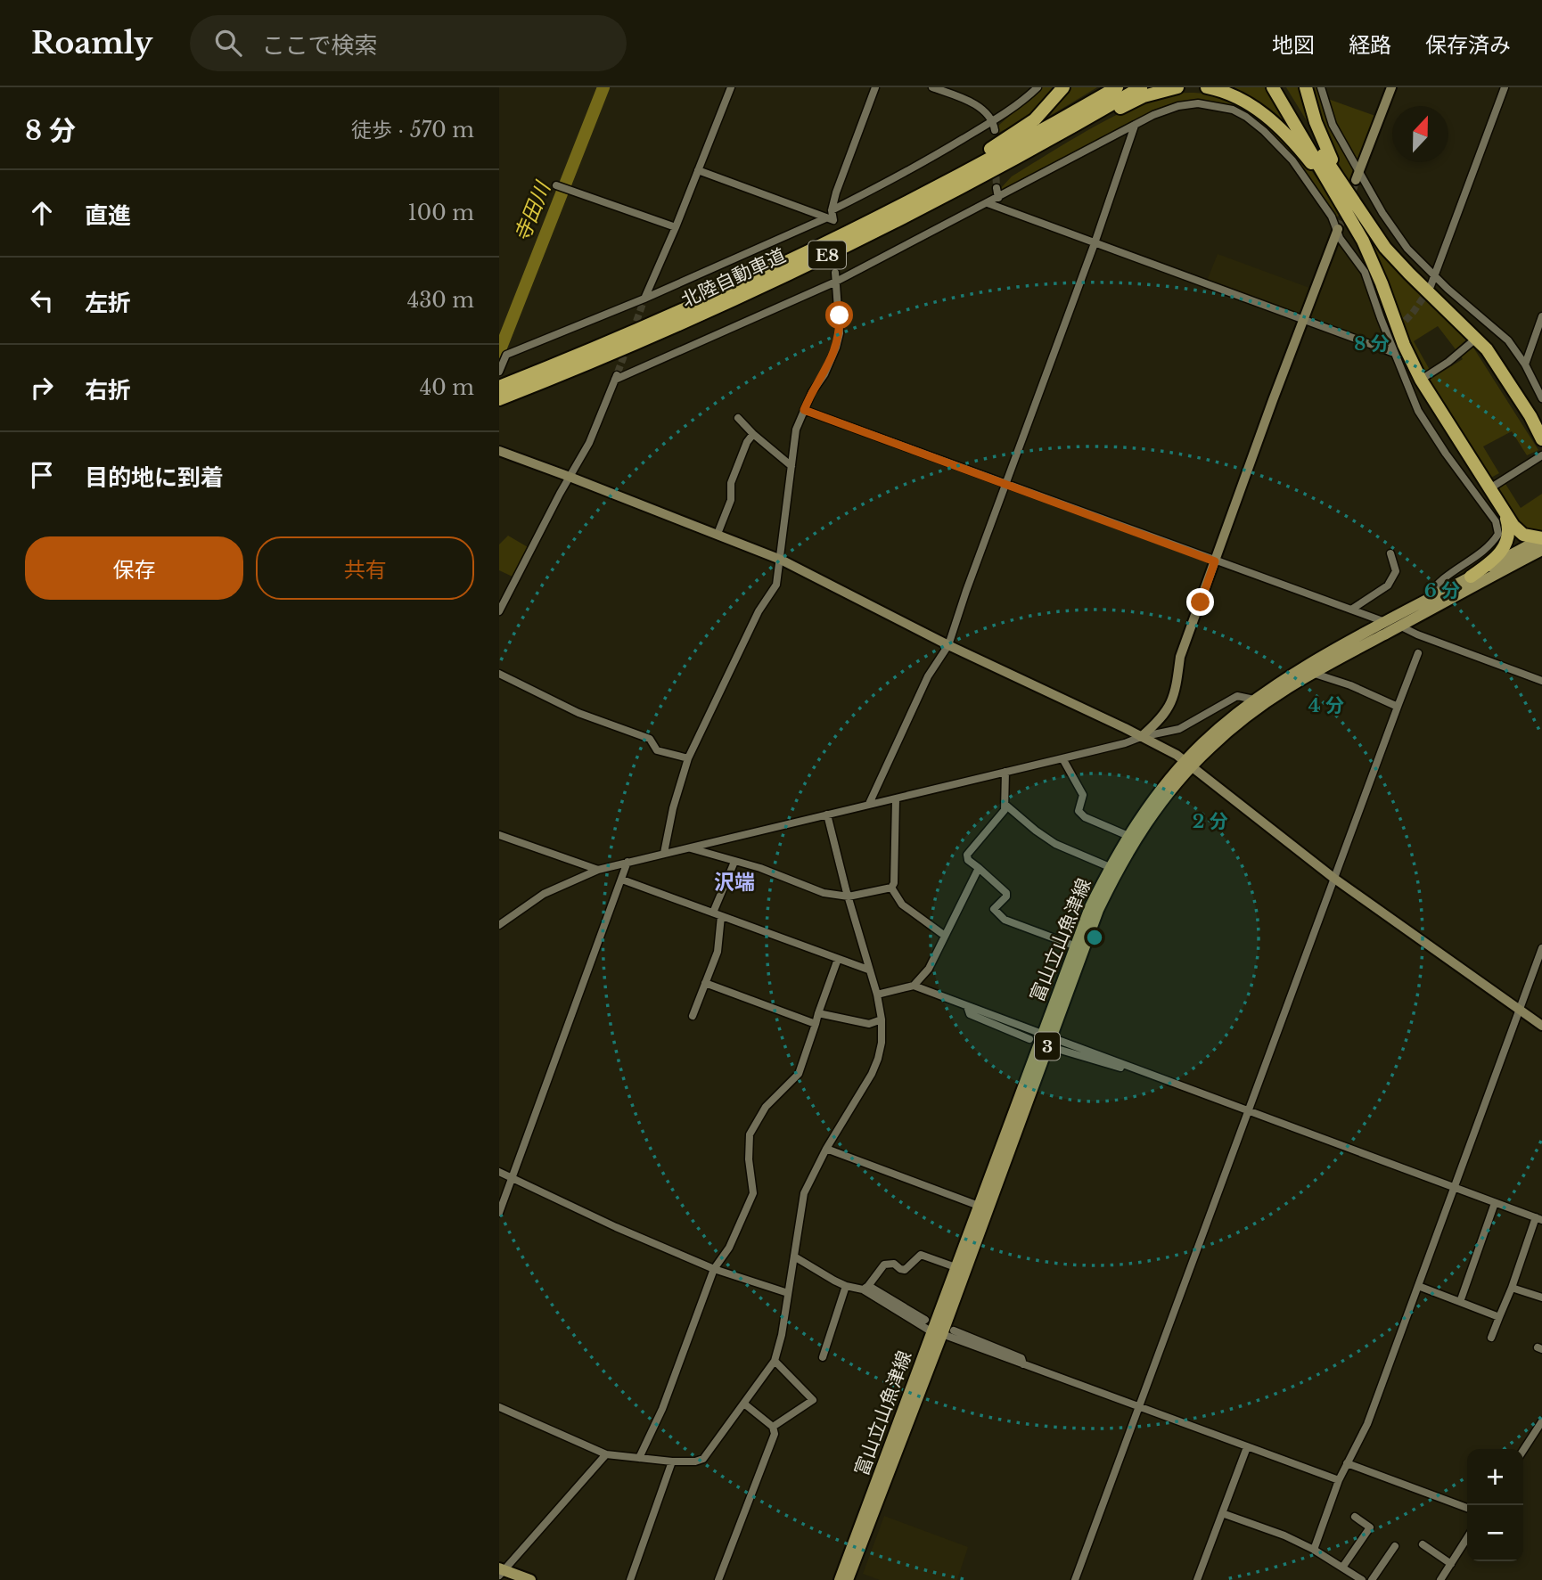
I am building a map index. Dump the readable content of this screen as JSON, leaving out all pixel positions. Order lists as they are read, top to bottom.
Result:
{
  "streets": {
    "highway": ["E8", "北陸自動車道"],
    "main road": ["富山立山魚津線", "3"]
  },
  "districts": ["沢端"],
  "water": ["寺田川"],
  "north": "top",
  "page": {
    "header": "Roamly",
    "search": "ここで検索",
    "nav": ["地図", "経路", "保存済み"],
    "heading": ["8 分", "徒歩 · 570 m"],
    "list": [
      ["直進", "100 m"],
      ["左折", "430 m"],
      ["右折", "40 m"],
      "目的地に到着"
    ],
    "buttons": ["保存", "共有"],
    "map_buttons": ["+", "−"]
  },
  "rings": [
    "8 分",
    "6 分",
    "4 分",
    "2 分"
  ]
}
